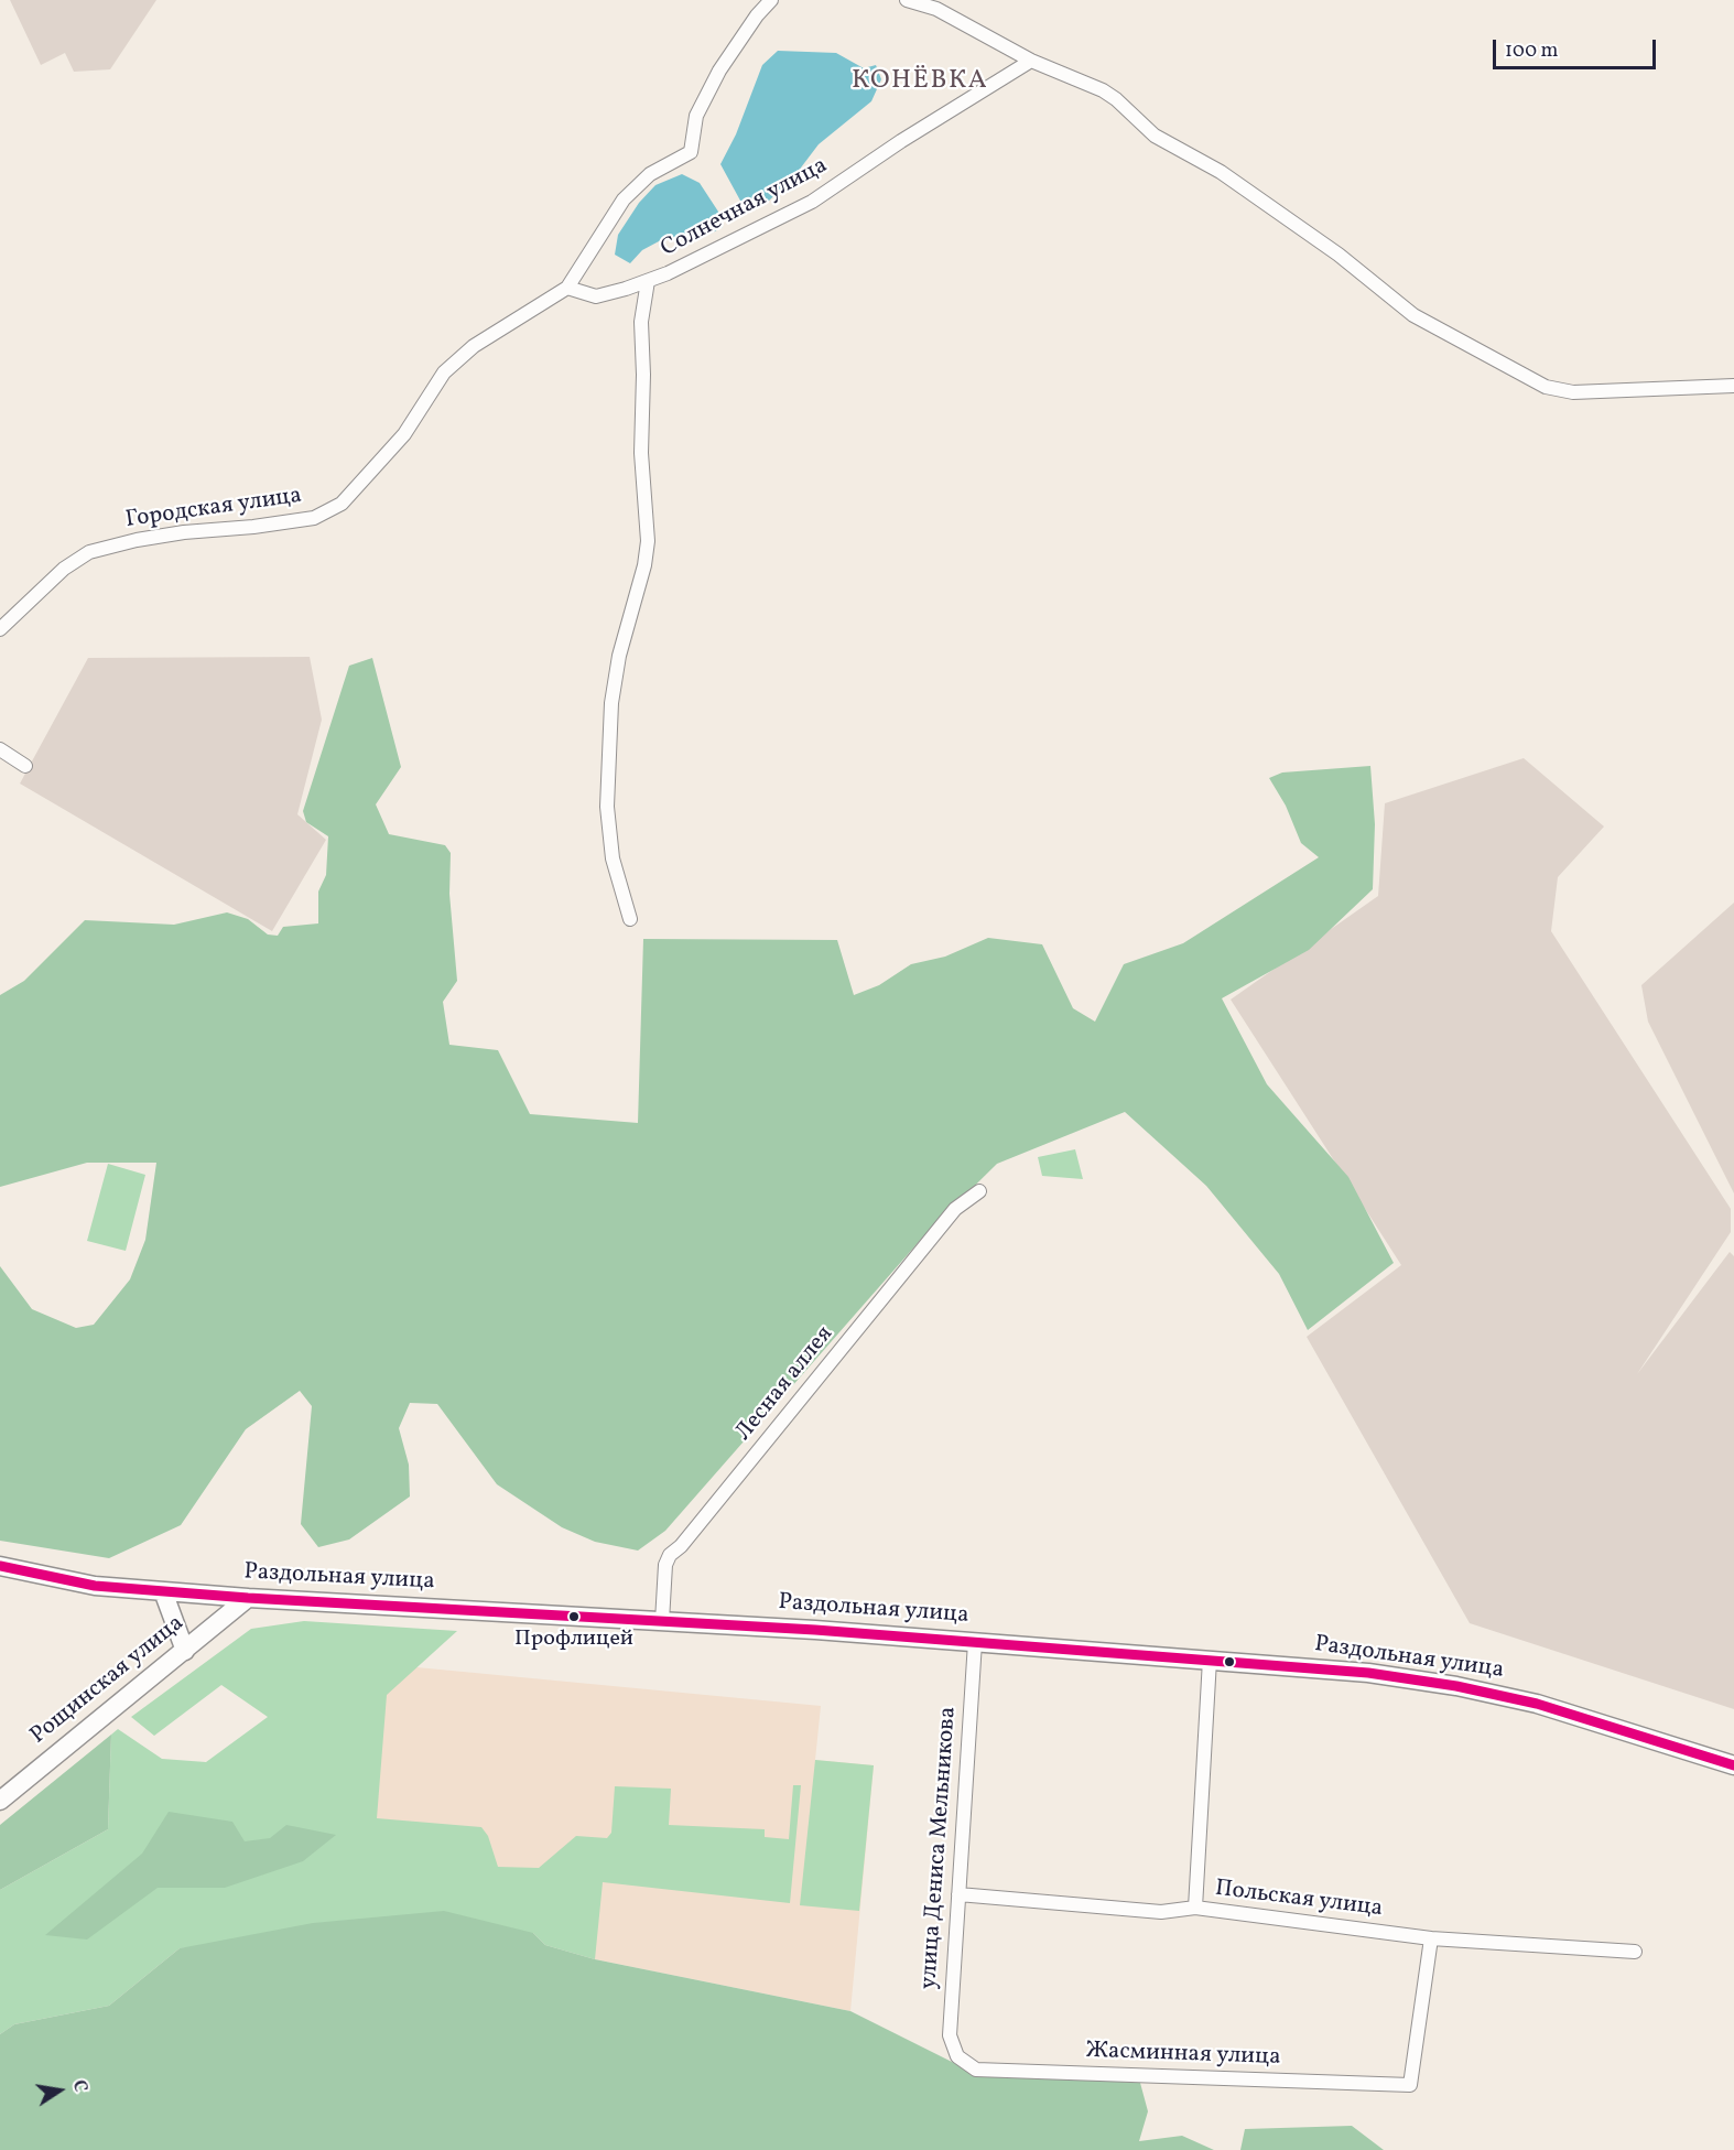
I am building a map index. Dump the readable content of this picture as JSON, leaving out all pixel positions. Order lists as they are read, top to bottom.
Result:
{
  "streets": {
    "main road": ["Раздольная улица", "Рощинская улица"],
    "street": [
      "Солнечная улица",
      "Городская улица",
      "Лесная аллея",
      "улица Дениса Мельникова",
      "Польская улица",
      "Жасминная улица"
    ]
  },
  "crossings": [
    ["Солнечная улица", "Городская улица"],
    ["Лесная аллея", "Раздольная улица"],
    ["Раздольная улица", "Рощинская улица"],
    ["Раздольная улица", "улица Дениса Мельникова"],
    ["улица Дениса Мельникова", "Польская улица"],
    ["улица Дениса Мельникова", "Жасминная улица"],
    ["Польская улица", "Жасминная улица"]
  ],
  "districts": ["КОНЁВКА"],
  "places": ["Профлицей"],
  "scale_bar": "100 m",
  "north": "right"
}
